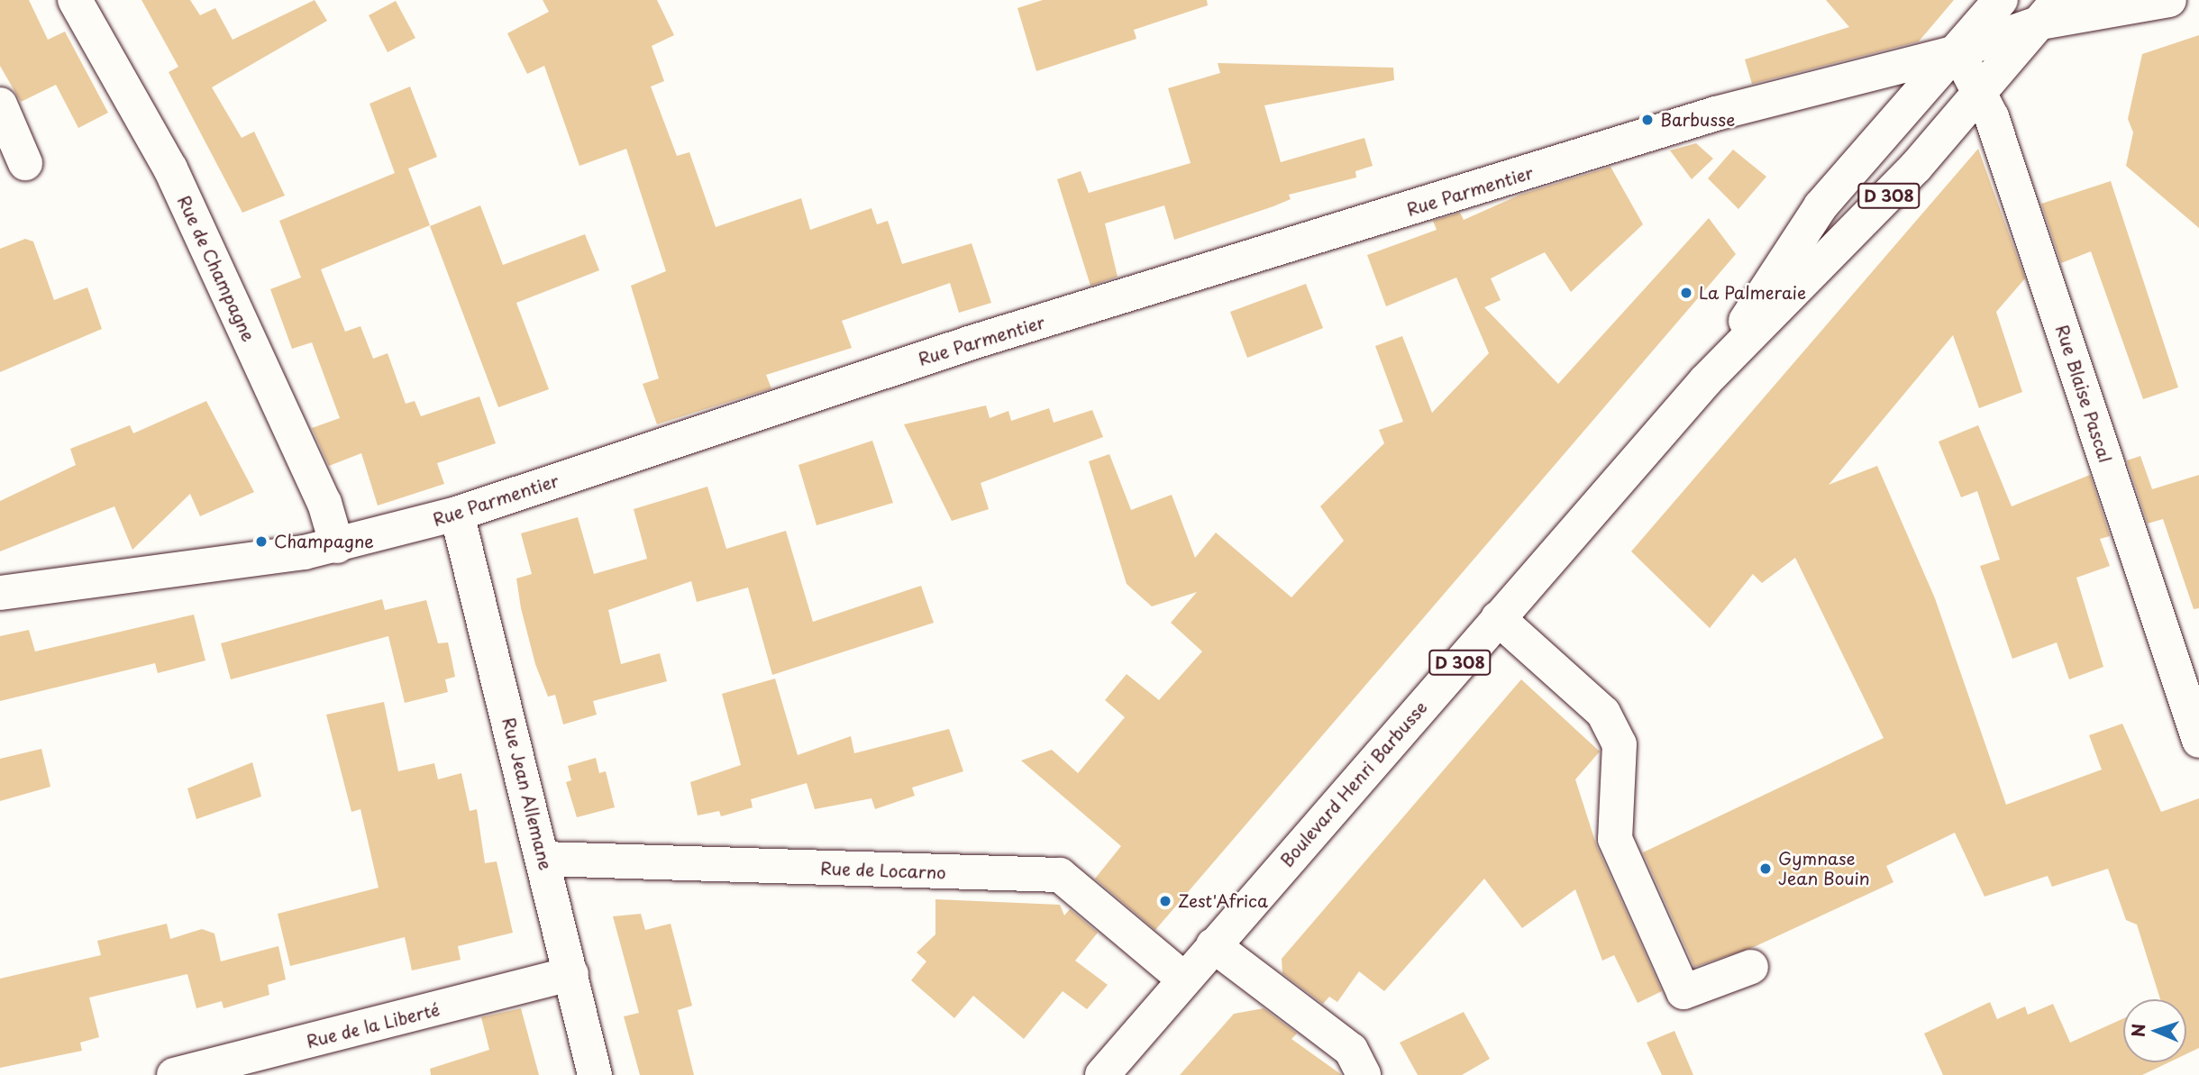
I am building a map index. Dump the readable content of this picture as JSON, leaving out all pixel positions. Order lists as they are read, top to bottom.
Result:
{
  "streets": {
    "street": [
      "Rue Parmentier",
      "D 308",
      "Rue de Champagne",
      "Rue Blaise Pascal",
      "Boulevard Henri Barbusse",
      "Rue Jean Allemane",
      "Rue de Locarno",
      "Rue de la Liberté"
    ]
  },
  "crossings": [
    ["Rue Parmentier", "Rue de Champagne"],
    ["Rue Parmentier", "Rue Blaise Pascal"],
    ["Rue Parmentier", "Boulevard Henri Barbusse"],
    ["Rue Parmentier", "Rue Jean Allemane"],
    ["Rue Blaise Pascal", "Boulevard Henri Barbusse"],
    ["Boulevard Henri Barbusse", "Rue de Locarno"],
    ["Rue Jean Allemane", "Rue de Locarno"],
    ["Rue Jean Allemane", "Rue de la Liberté"]
  ],
  "places": [
    "Barbusse",
    "La Palmeraie",
    "Champagne",
    "Gymnase Jean Bouin",
    "Zest'Africa"
  ],
  "north": "left"
}
